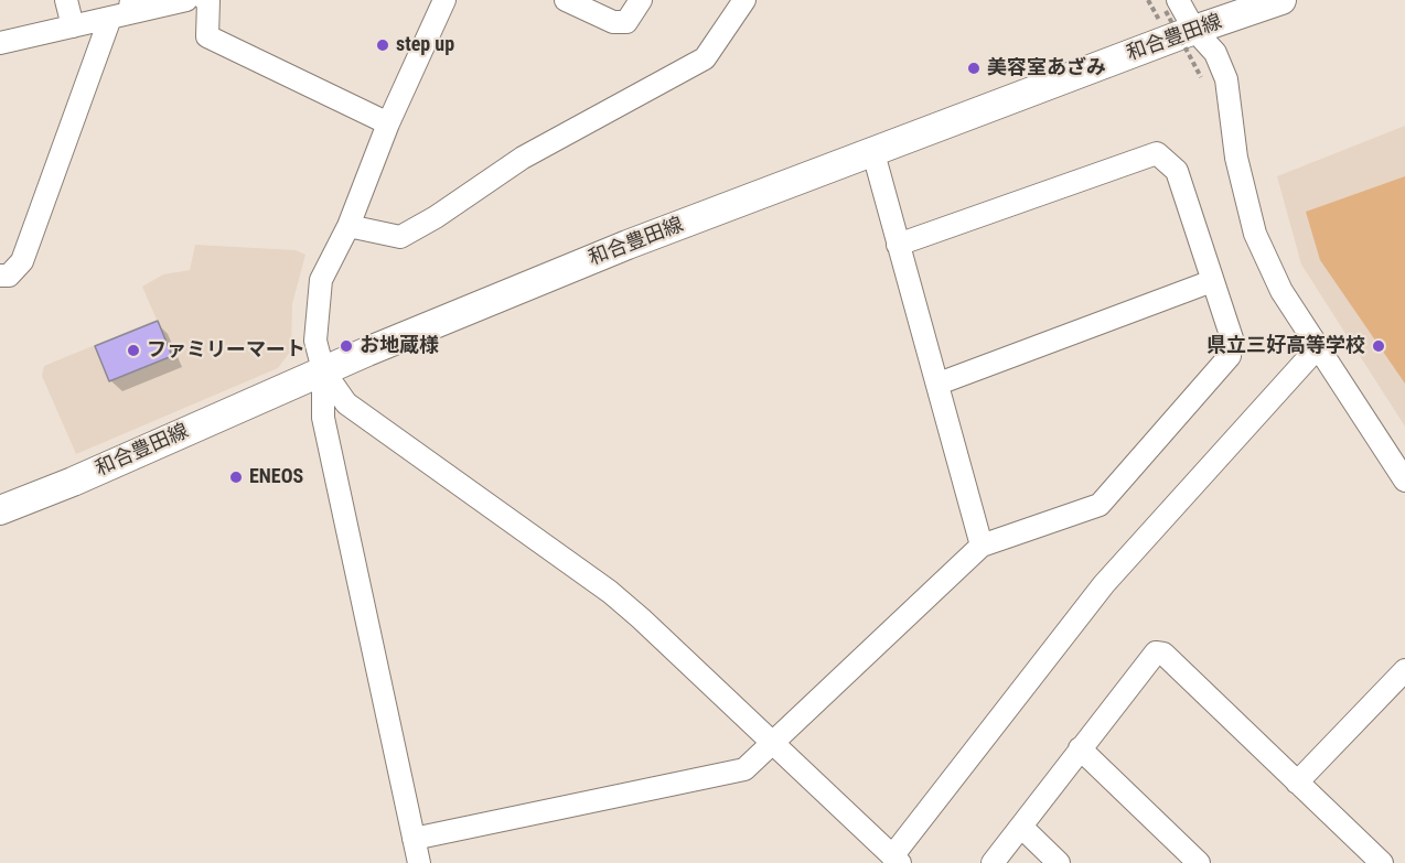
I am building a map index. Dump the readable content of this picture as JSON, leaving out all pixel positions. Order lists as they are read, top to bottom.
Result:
{
  "streets": {
    "main road": ["和合豊田線"]
  },
  "places": [
    "step up",
    "美容室あざみ",
    "お地蔵様",
    "県立三好高等学校",
    "ファミリーマート",
    "ENEOS"
  ]
}
